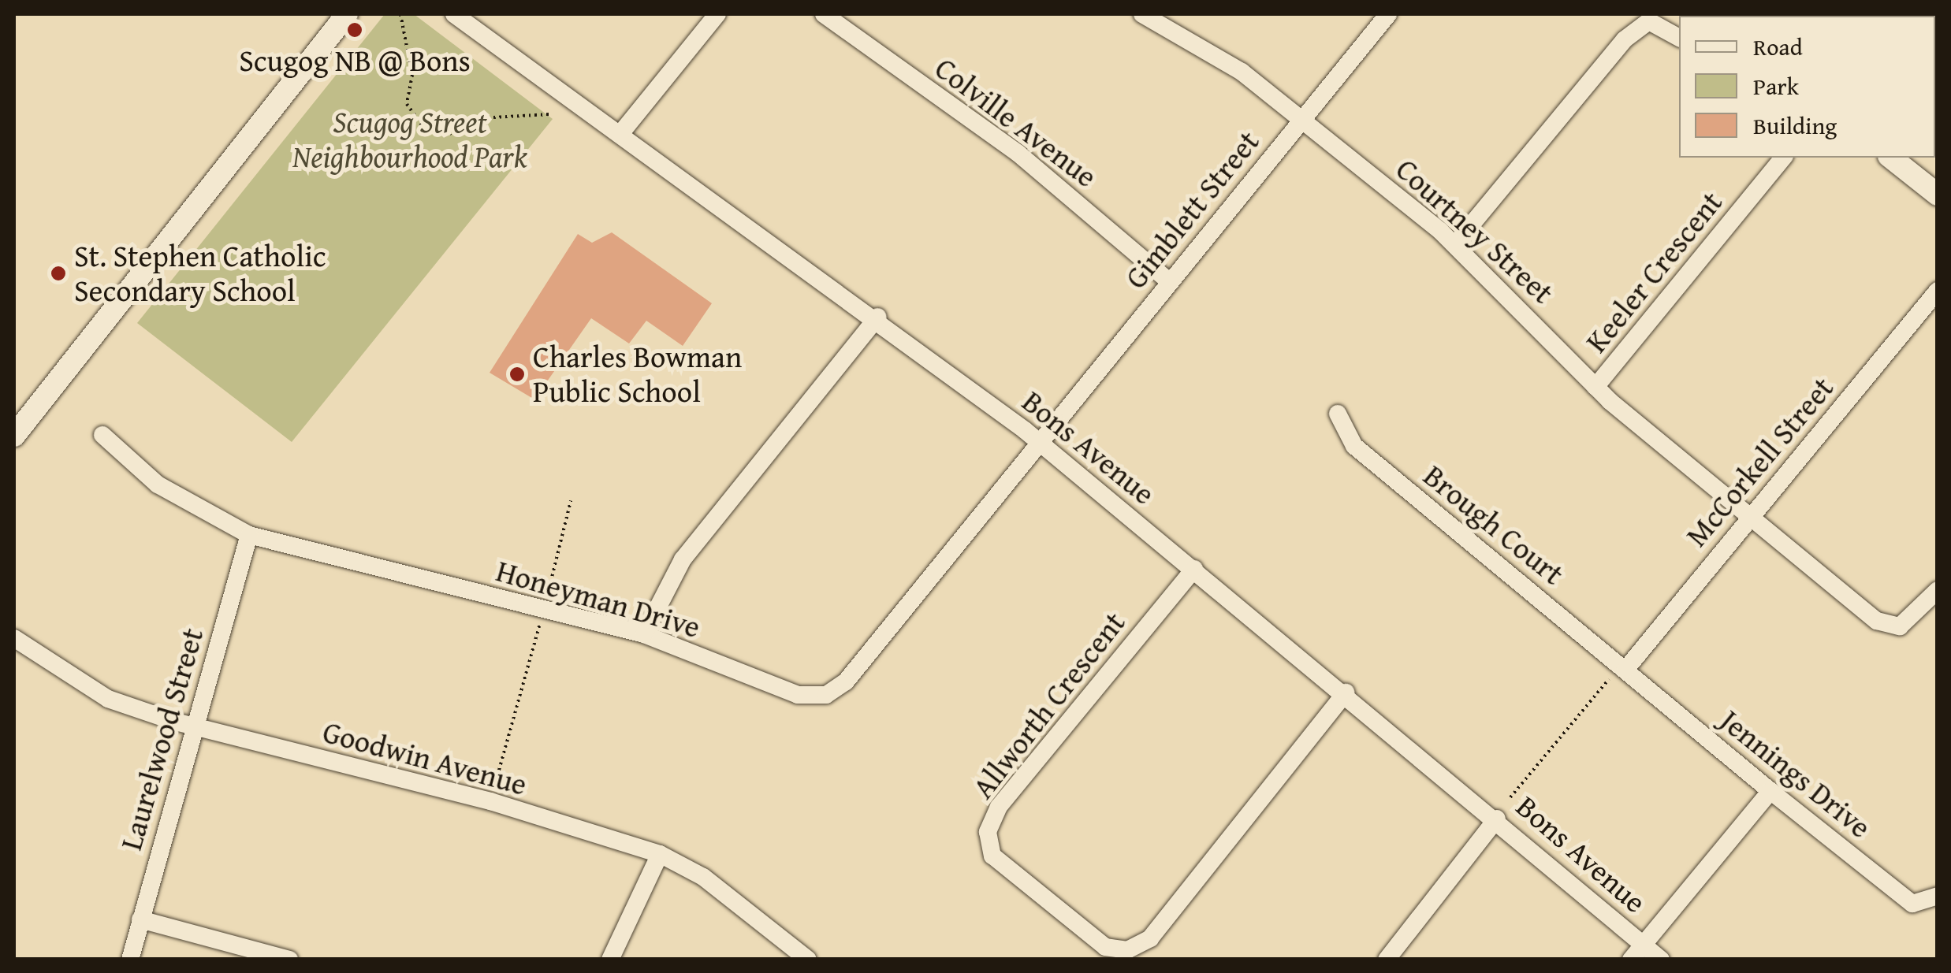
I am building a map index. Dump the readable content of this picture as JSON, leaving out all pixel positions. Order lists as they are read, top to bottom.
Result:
{
  "streets": {
    "street": [
      "Colville Avenue",
      "Gimblett Street",
      "Courtney Street",
      "Keeler Crescent",
      "Bons Avenue",
      "McCorkell Street",
      "Brough Court",
      "Honeyman Drive",
      "Allworth Crescent",
      "Laurelwood Street",
      "Goodwin Avenue",
      "Jennings Drive"
    ]
  },
  "crossings": [
    ["Colville Avenue", "Gimblett Street"],
    ["Gimblett Street", "Courtney Street"],
    ["Gimblett Street", "Bons Avenue"],
    ["Gimblett Street", "Honeyman Drive"],
    ["Courtney Street", "Keeler Crescent"],
    ["Courtney Street", "McCorkell Street"],
    ["Bons Avenue", "Honeyman Drive"],
    ["Bons Avenue", "Allworth Crescent"],
    ["McCorkell Street", "Brough Court"],
    ["McCorkell Street", "Jennings Drive"],
    ["Brough Court", "Jennings Drive"],
    ["Honeyman Drive", "Laurelwood Street"],
    ["Laurelwood Street", "Goodwin Avenue"]
  ],
  "parks": ["Scugog Street Neighbourhood Park"],
  "places": ["Scugog NB @ Bons", "St. Stephen Catholic Secondary School", "Charles Bowman Public School"],
  "legend": ["Road", "Park", "Building"]
}
